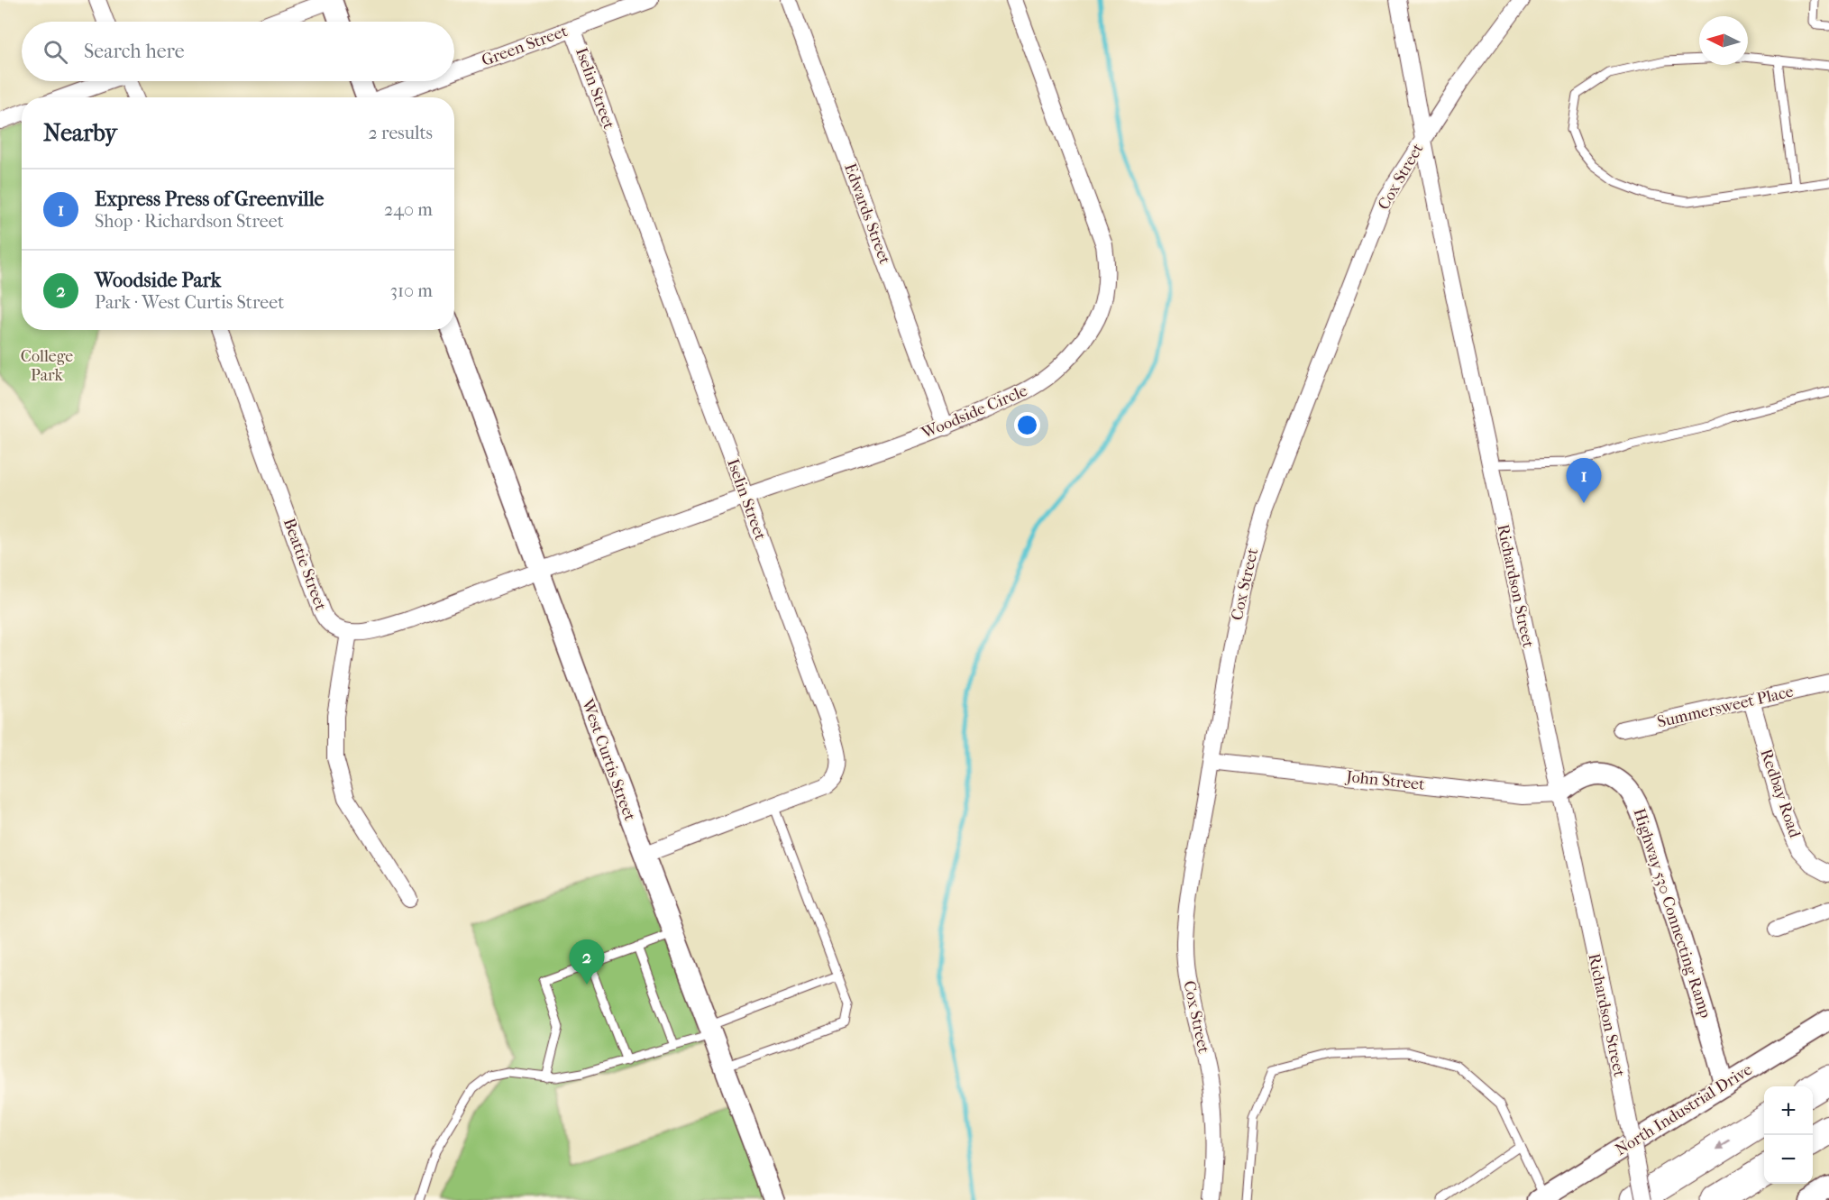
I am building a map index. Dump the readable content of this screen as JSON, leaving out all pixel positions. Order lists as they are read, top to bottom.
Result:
{
  "streets": {
    "street": [
      "Green Street",
      "Iselin Street",
      "Cox Street",
      "Edwards Street",
      "Woodside Circle",
      "Beattie Street",
      "Richardson Street",
      "Summersweet Place",
      "West Curtis Street",
      "John Street",
      "Redbay Road",
      "Highway 530 Connecting Ramp",
      "North Industrial Drive"
    ]
  },
  "crossings": [
    ["Green Street", "Iselin Street"],
    ["Iselin Street", "Woodside Circle"],
    ["Iselin Street", "West Curtis Street"],
    ["Cox Street", "Richardson Street"],
    ["Cox Street", "John Street"],
    ["Edwards Street", "Woodside Circle"],
    ["Woodside Circle", "West Curtis Street"],
    ["Richardson Street", "John Street"],
    ["Richardson Street", "Highway 530 Connecting Ramp"],
    ["Summersweet Place", "Redbay Road"],
    ["John Street", "Highway 530 Connecting Ramp"],
    ["Highway 530 Connecting Ramp", "North Industrial Drive"]
  ],
  "parks": ["College Park"],
  "north": "left",
  "page": {
    "search": "Search here",
    "heading": ["Nearby", "2 results"],
    "list": [
      {
        "mark": "1",
        "name": "Express Press of Greenville",
        "note": "Shop · Richardson Street",
        "value": "240 m"
      },
      {
        "mark": "2",
        "name": "Woodside Park",
        "note": "Park · West Curtis Street",
        "value": "310 m"
      }
    ],
    "pins": ["1", "2"],
    "map_buttons": ["+", "−"]
  }
}
